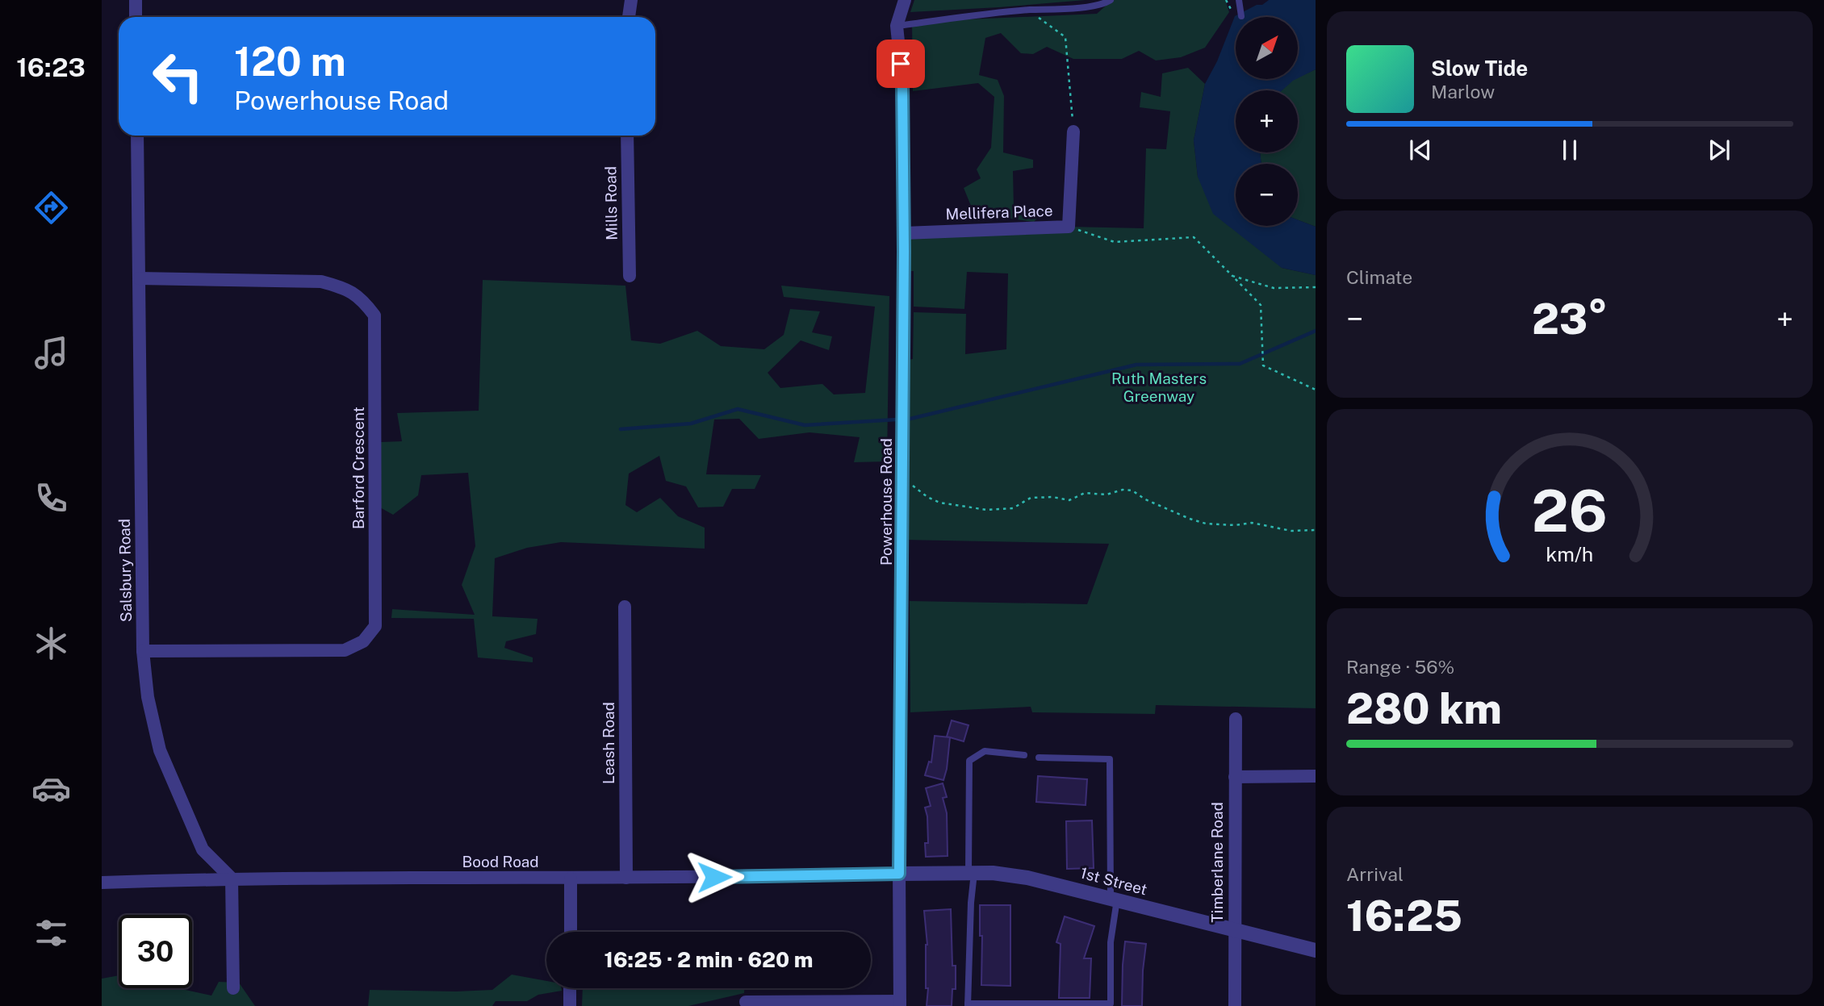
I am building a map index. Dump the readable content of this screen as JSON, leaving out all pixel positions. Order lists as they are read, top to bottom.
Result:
{
  "streets": {
    "street": [
      "Mills Road",
      "Mellifera Place",
      "Barford Crescent",
      "Powerhouse Road",
      "Salsbury Road",
      "Leash Road",
      "Bood Road",
      "Timberlane Road",
      "1st Street"
    ]
  },
  "crossings": [
    ["Mellifera Place", "Powerhouse Road"],
    ["Barford Crescent", "Salsbury Road"],
    ["Powerhouse Road", "Bood Road"],
    ["Powerhouse Road", "1st Street"],
    ["Salsbury Road", "Bood Road"],
    ["Leash Road", "Bood Road"],
    ["Bood Road", "1st Street"],
    ["Timberlane Road", "1st Street"]
  ],
  "parks": ["Ruth Masters Greenway"],
  "north": "top right",
  "page": {
    "tabs": "16:23",
    "map_buttons": ["+", "−"],
    "turn": ["120 m", "Powerhouse Road"],
    "song": ["Slow Tide", "Marlow"],
    "tile": [
      "Climate",
      ["Range · 56%", "280 km"],
      ["Arrival", "16:25"]
    ],
    "heat": ["−", "23°", "+"],
    "limit": "30",
    "trip": "16:25 · 2 min · 620 m",
    "gauge": ["26", "km/h"]
  }
}
